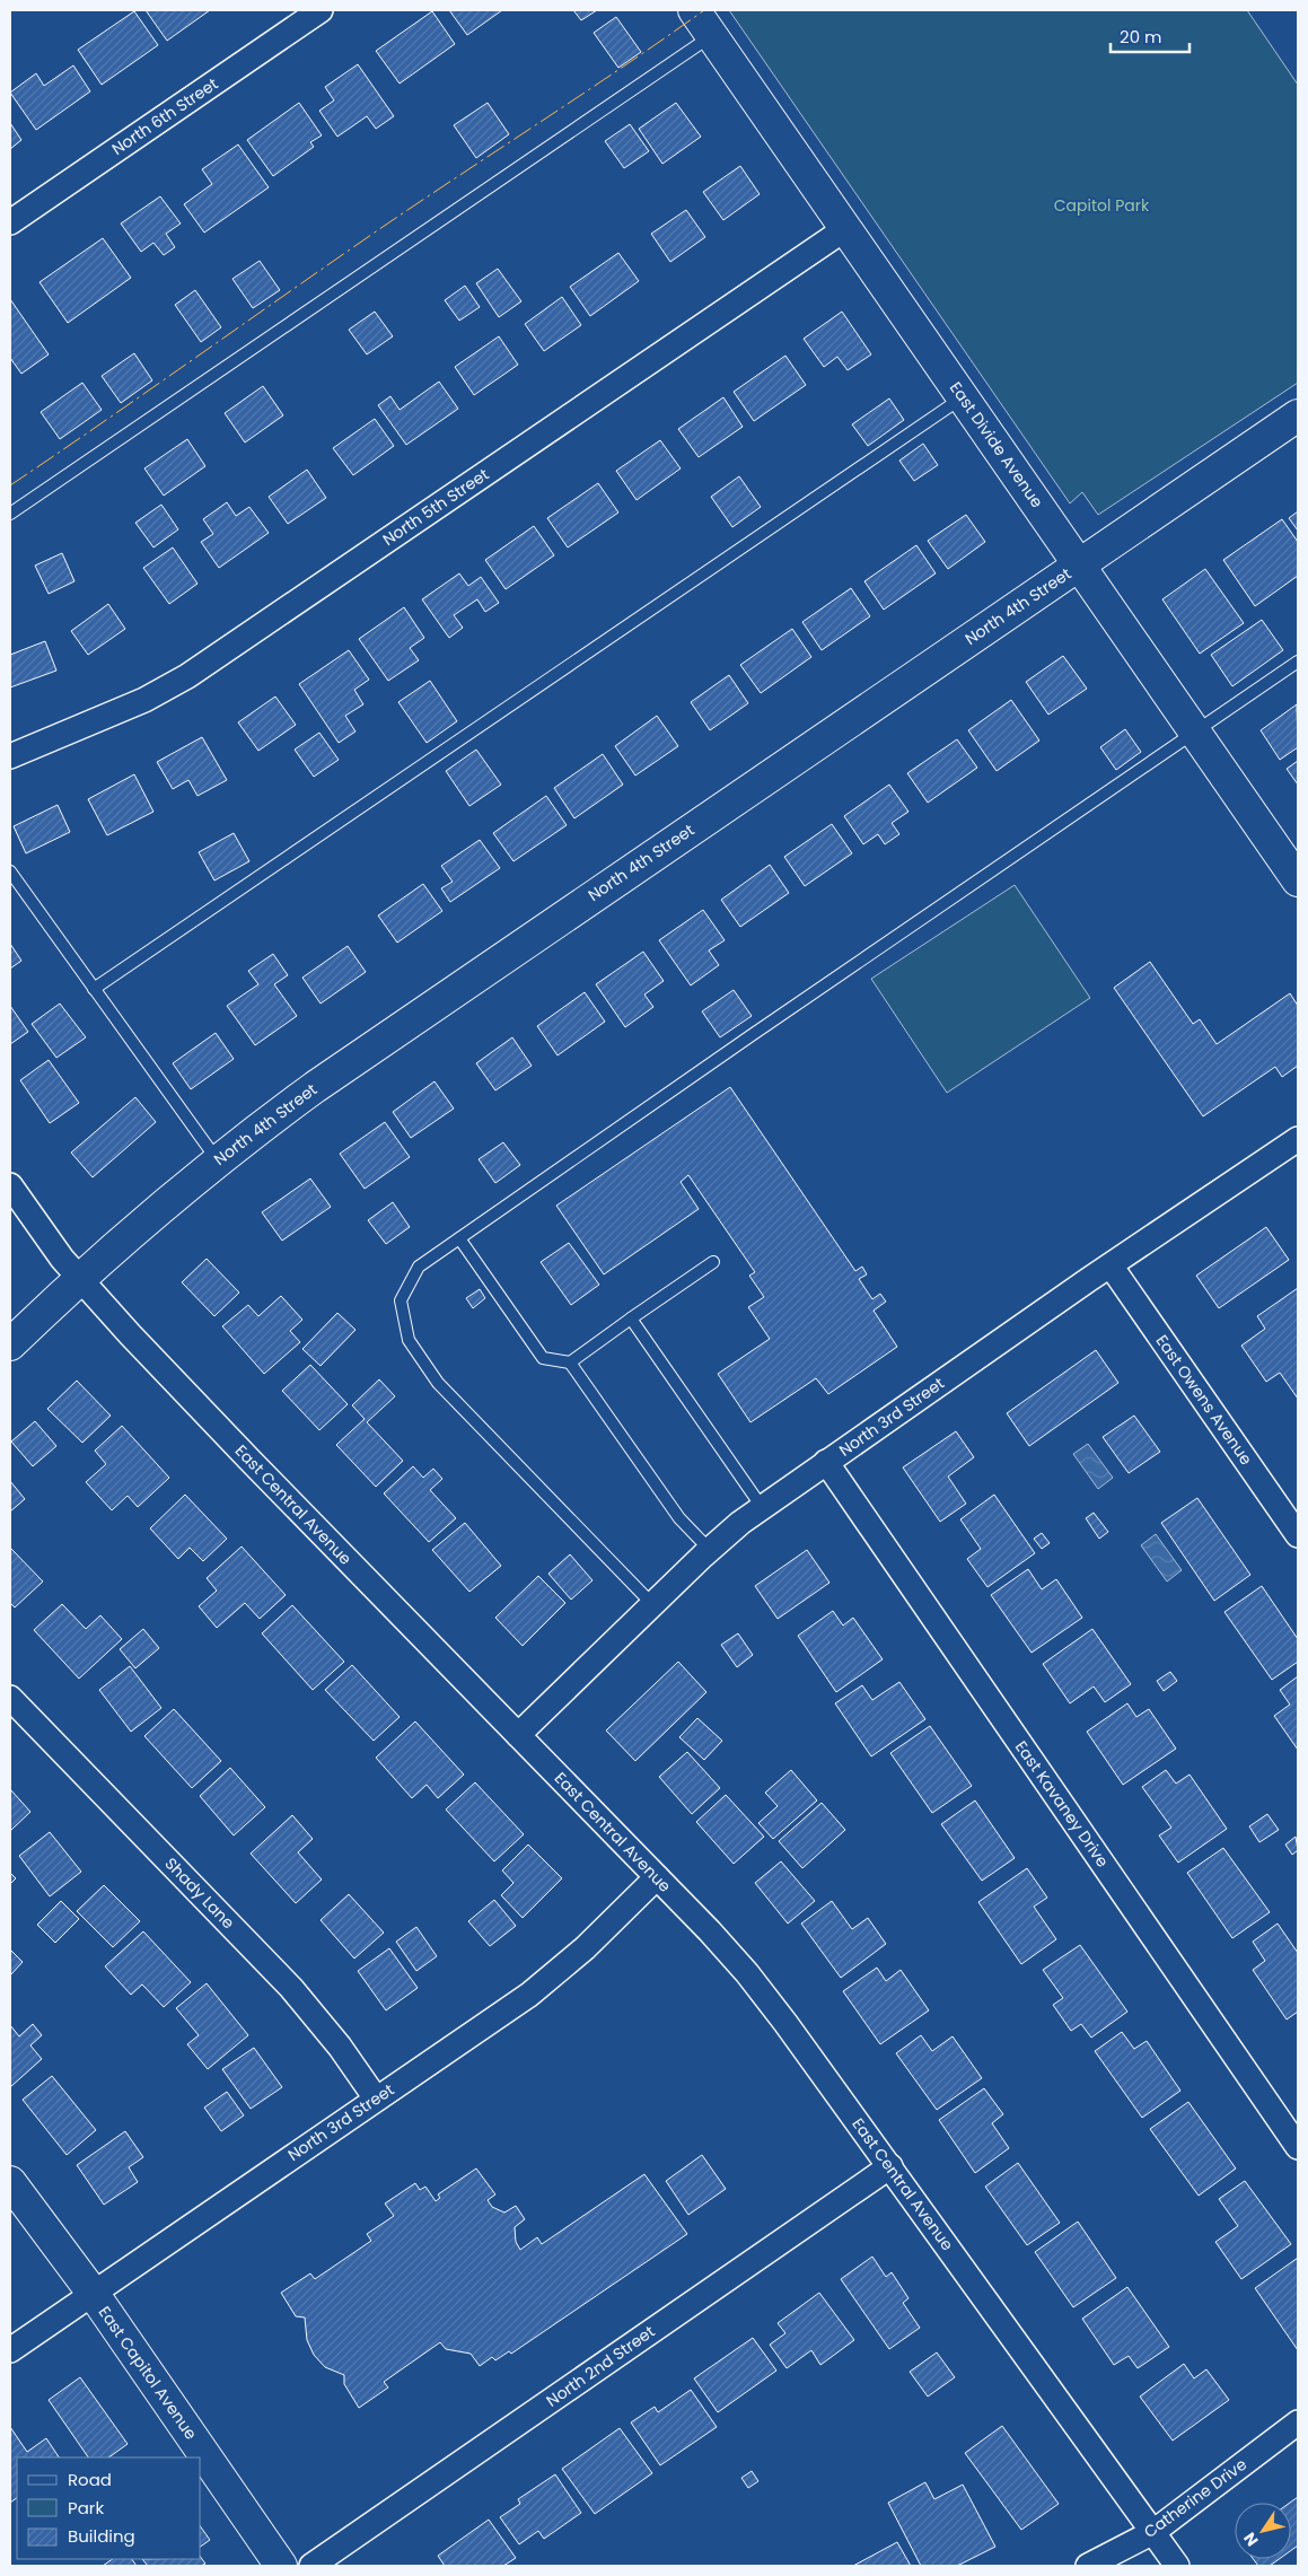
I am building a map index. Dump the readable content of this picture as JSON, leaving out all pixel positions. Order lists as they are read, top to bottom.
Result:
{
  "streets": {
    "street": [
      "North 6th Street",
      "East Divide Avenue",
      "North 5th Street",
      "North 4th Street",
      "East Owens Avenue",
      "North 3rd Street",
      "East Central Avenue",
      "East Kavaney Drive",
      "Shady Lane",
      "North 2nd Street",
      "East Capitol Avenue",
      "Catherine Drive"
    ]
  },
  "crossings": [
    ["East Divide Avenue", "North 5th Street"],
    ["East Divide Avenue", "North 4th Street"],
    ["North 4th Street", "East Central Avenue"],
    ["East Owens Avenue", "North 3rd Street"],
    ["North 3rd Street", "East Central Avenue"],
    ["North 3rd Street", "East Kavaney Drive"],
    ["North 3rd Street", "Shady Lane"],
    ["North 3rd Street", "East Capitol Avenue"],
    ["East Central Avenue", "North 2nd Street"],
    ["East Central Avenue", "Catherine Drive"]
  ],
  "parks": ["Capitol Park"],
  "legend": ["Road", "Park", "Building"],
  "scale_bar": "20 m",
  "north": "bottom left"
}
